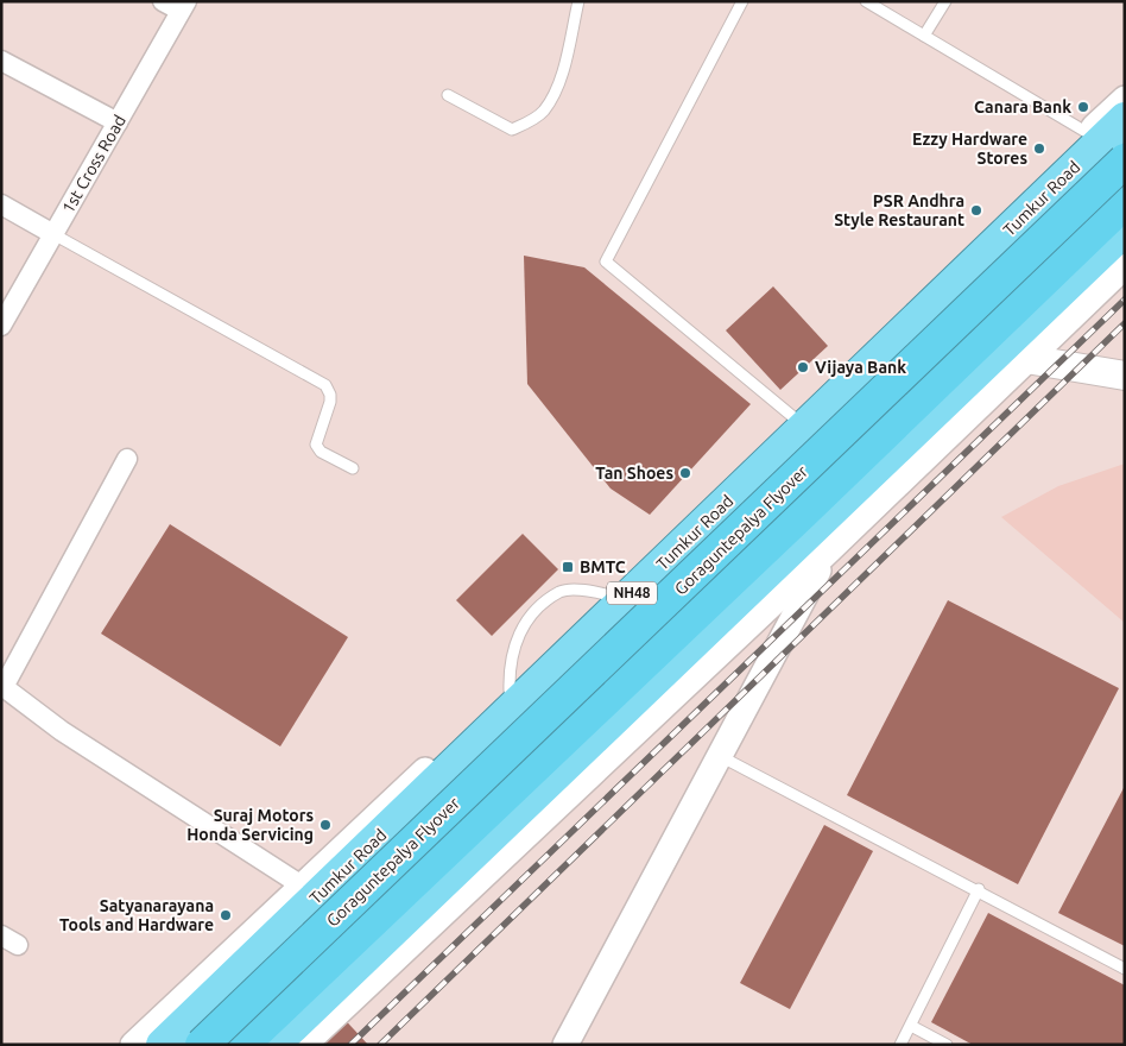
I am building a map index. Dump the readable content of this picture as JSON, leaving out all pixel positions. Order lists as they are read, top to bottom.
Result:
{
  "streets": {
    "highway": ["Tumkur Road", "Goraguntepalya Flyover", "NH48"],
    "street": ["1st Cross Road"]
  },
  "crossings": [
    ["Tumkur Road", "Goraguntepalya Flyover"]
  ],
  "places": {
    "other": [
      "Canara Bank",
      "Ezzy Hardware Stores",
      "PSR Andhra Style Restaurant",
      "Vijaya Bank",
      "Tan Shoes",
      "Suraj Motors Honda Servicing",
      "Satyanarayana Tools and Hardware"
    ],
    "transit": ["BMTC"]
  }
}
